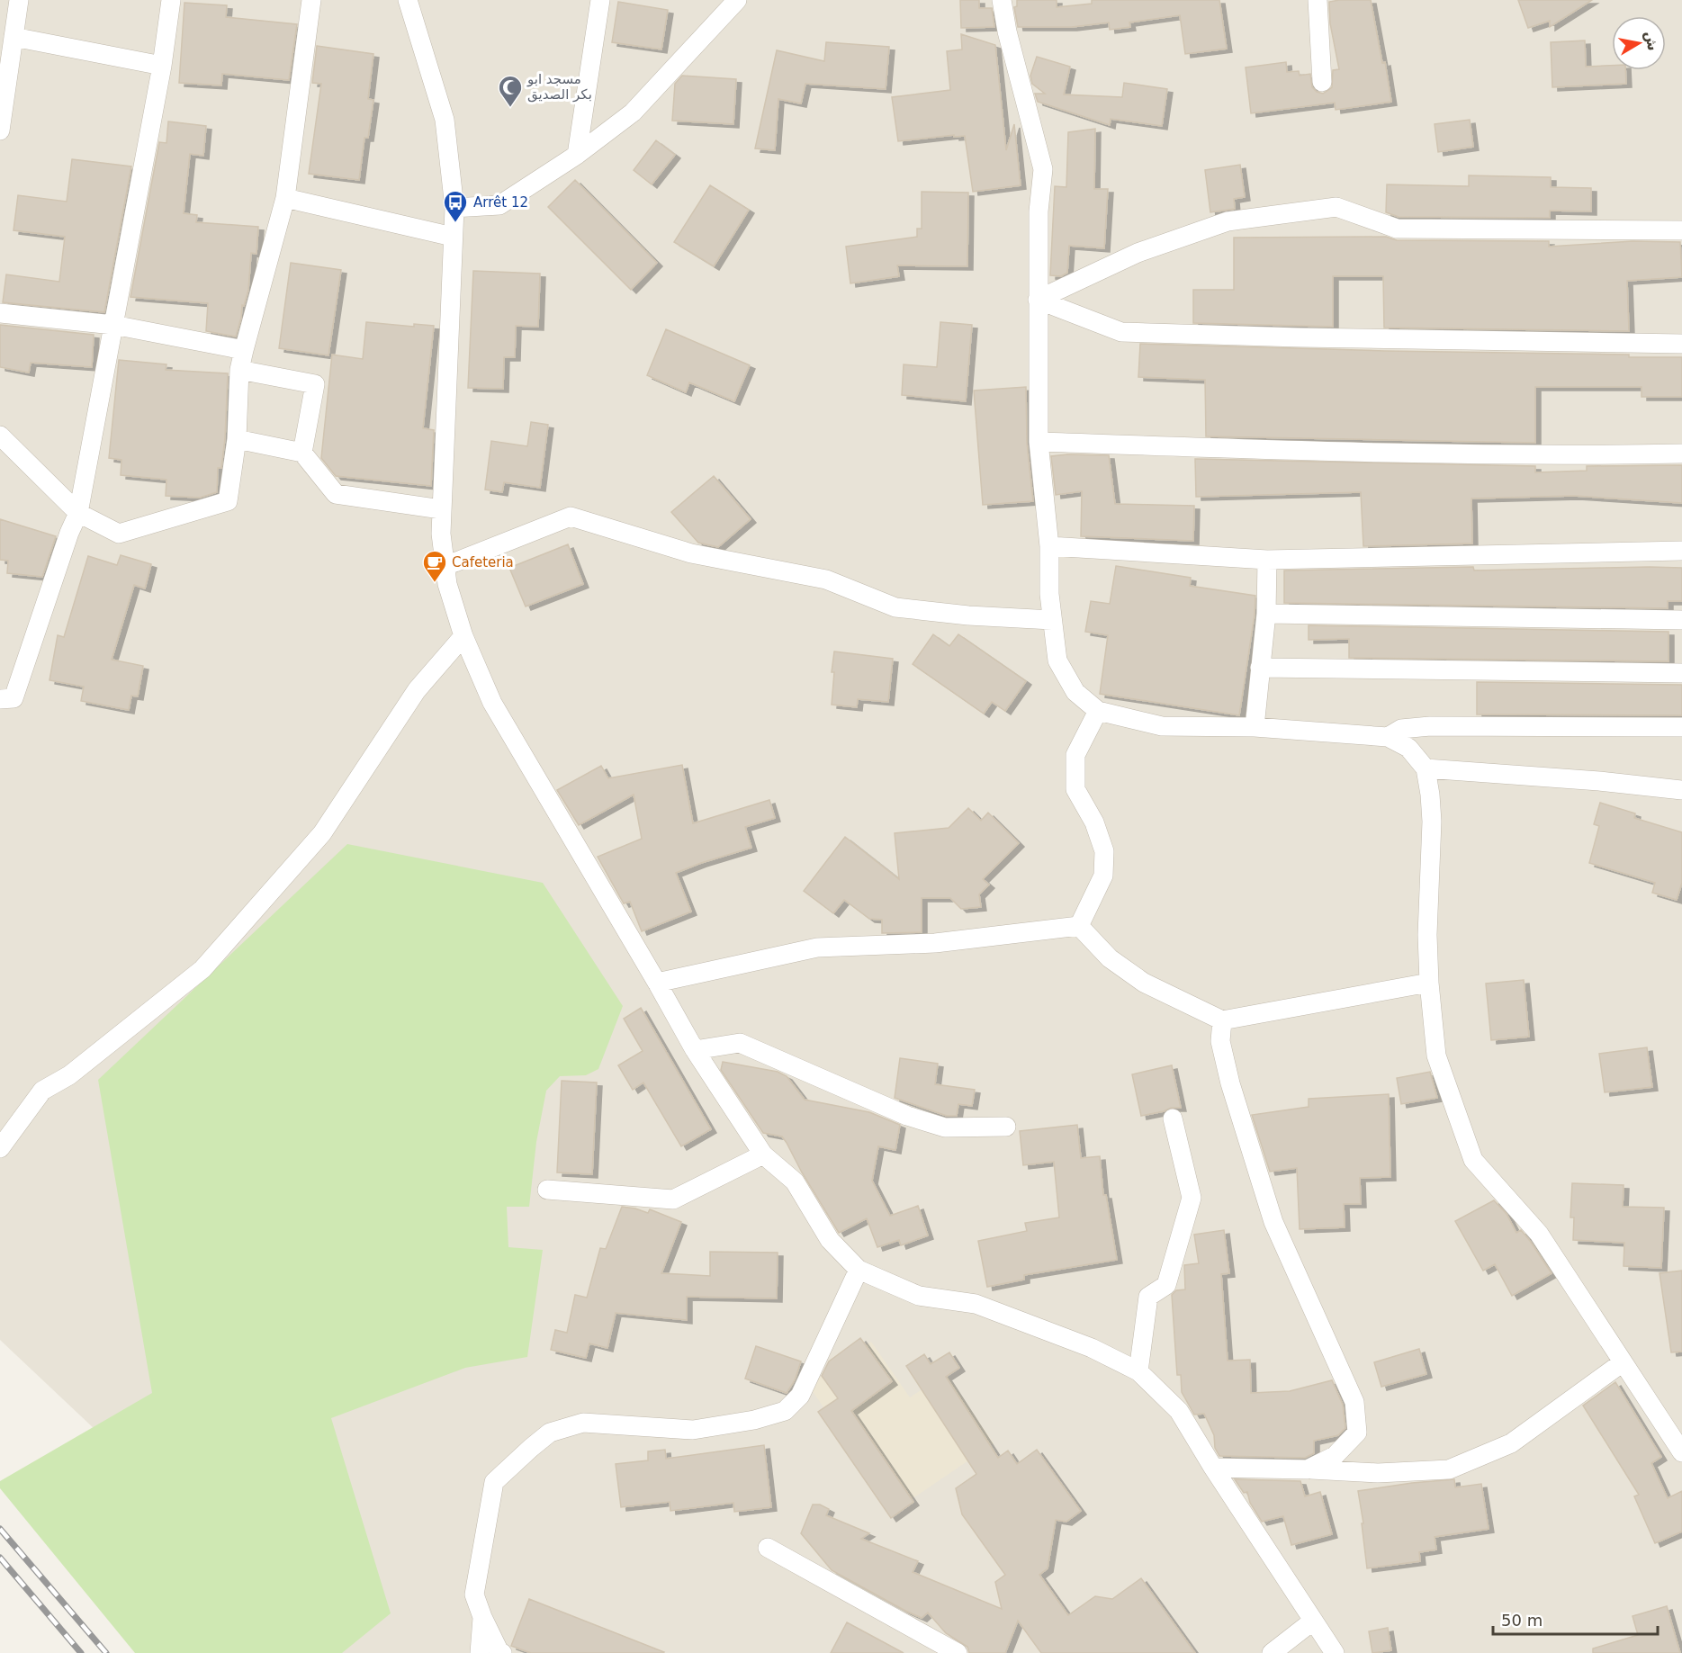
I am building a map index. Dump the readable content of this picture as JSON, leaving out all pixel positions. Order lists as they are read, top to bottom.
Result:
{
  "places": {
    "mosque": ["مسجد ابو بكر الصديق"],
    "bus stop": ["Arrêt 12"],
    "cafe": ["Cafeteria"]
  },
  "scale_bar": "50 m",
  "north": "right"
}
